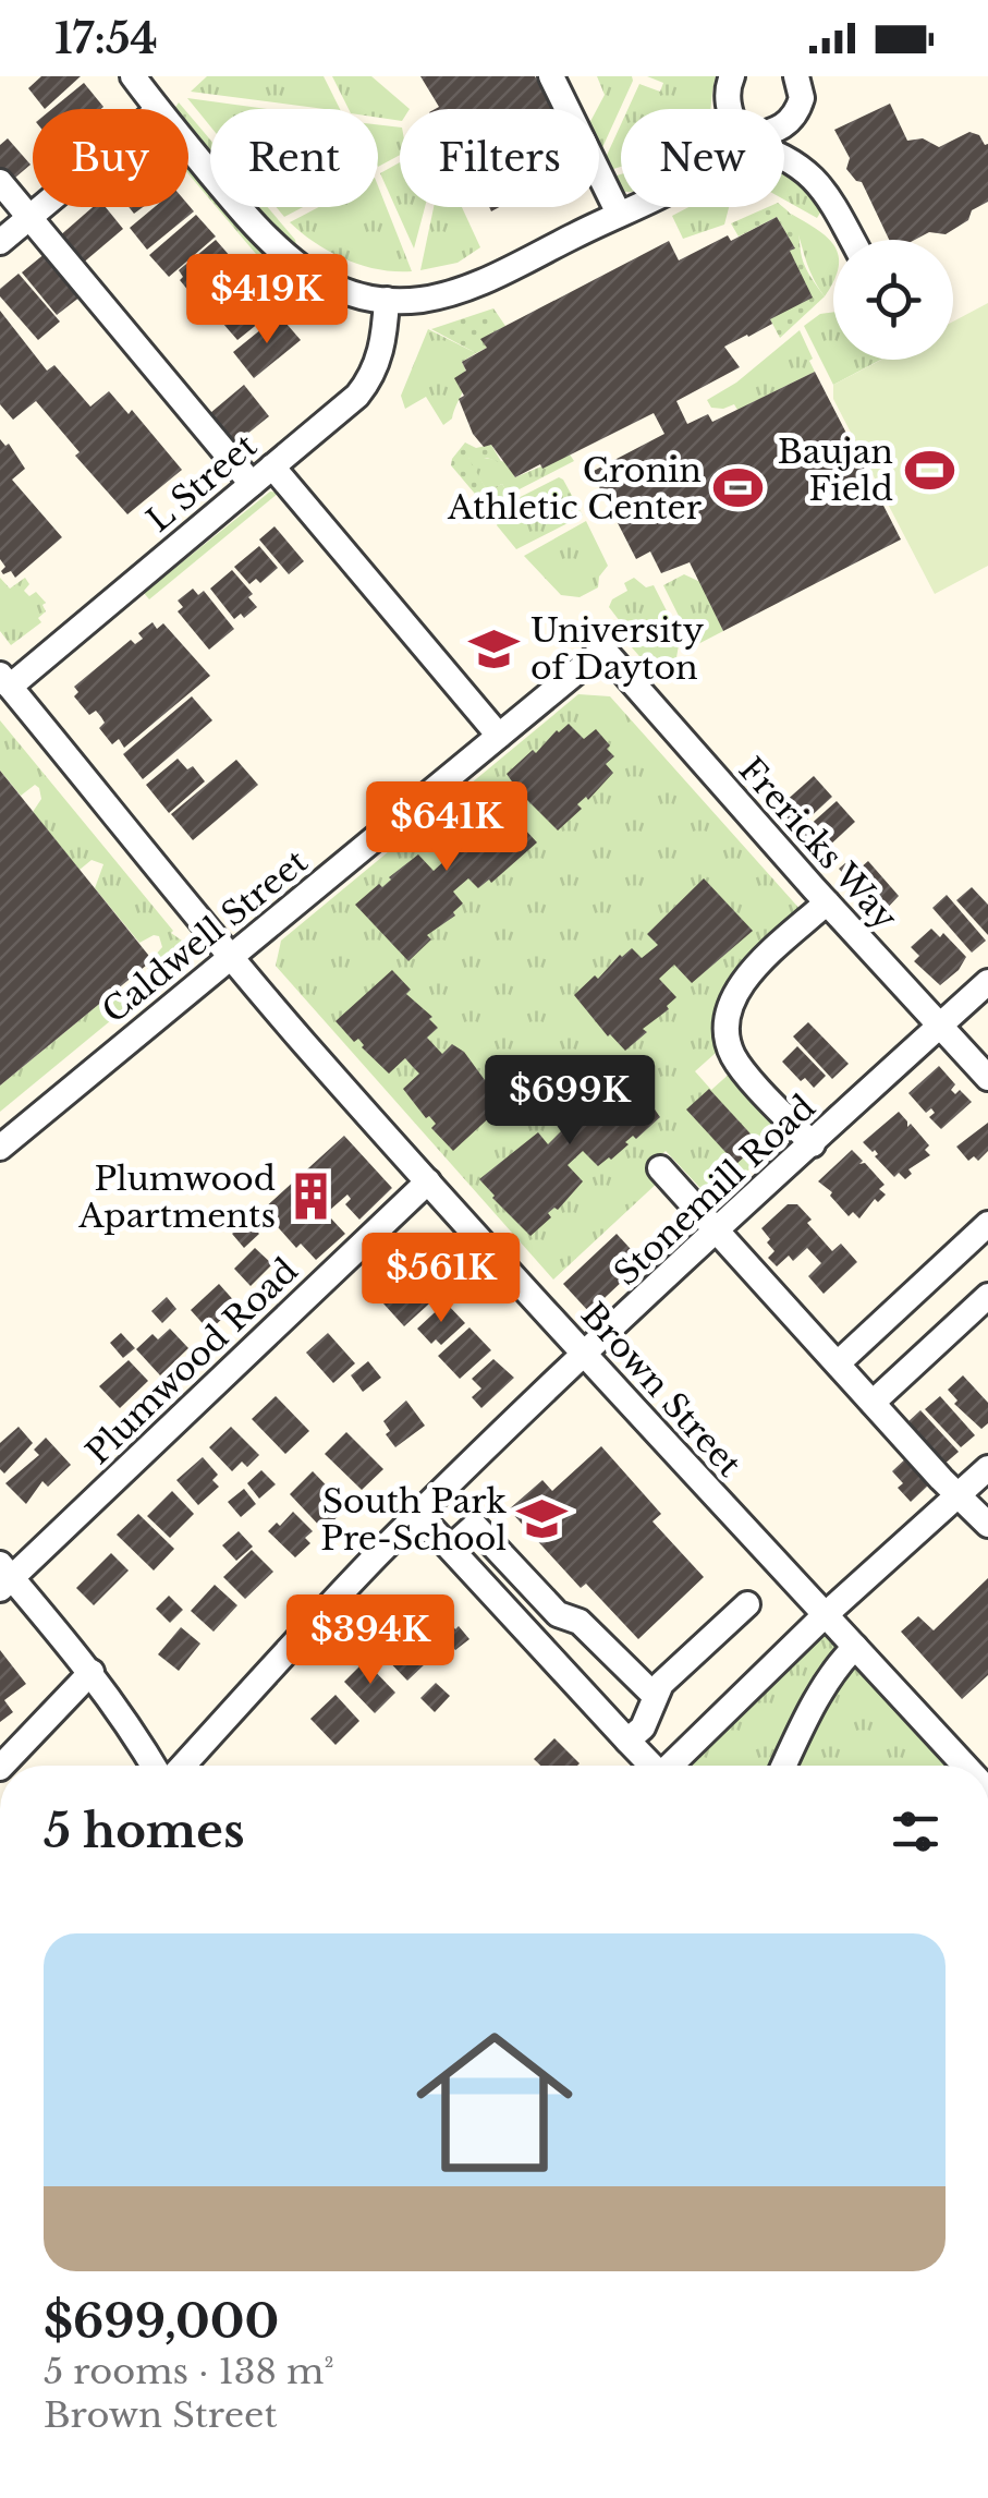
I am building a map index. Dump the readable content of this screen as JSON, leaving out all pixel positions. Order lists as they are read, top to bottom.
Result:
{
  "streets": {
    "street": [
      "L Street",
      "Frericks Way",
      "Caldwell Street",
      "Stonemill Road",
      "Plumwood Road",
      "Brown Street"
    ]
  },
  "crossings": [
    ["L Street", "Brown Street"],
    ["Frericks Way", "Caldwell Street"],
    ["Frericks Way", "Stonemill Road"],
    ["Caldwell Street", "Brown Street"],
    ["Stonemill Road", "Brown Street"],
    ["Plumwood Road", "Brown Street"]
  ],
  "places": {
    "sports": ["Baujan Field", "Cronin Athletic Center"],
    "school or university": ["University of Dayton", "South Park Pre-School"],
    "building": ["Plumwood Apartments"]
  },
  "page": {
    "status": "17:54",
    "chip": [
      "Buy",
      "Rent",
      "Filters",
      "New"
    ],
    "price": [
      "$419K",
      "$641K",
      "$699K",
      "$561K",
      "$394K"
    ],
    "heading": "5 homes",
    "list": [
      {
        "name": "$699,000",
        "note": "5 rooms · 138 m² · Brown Street"
      }
    ]
  }
}
